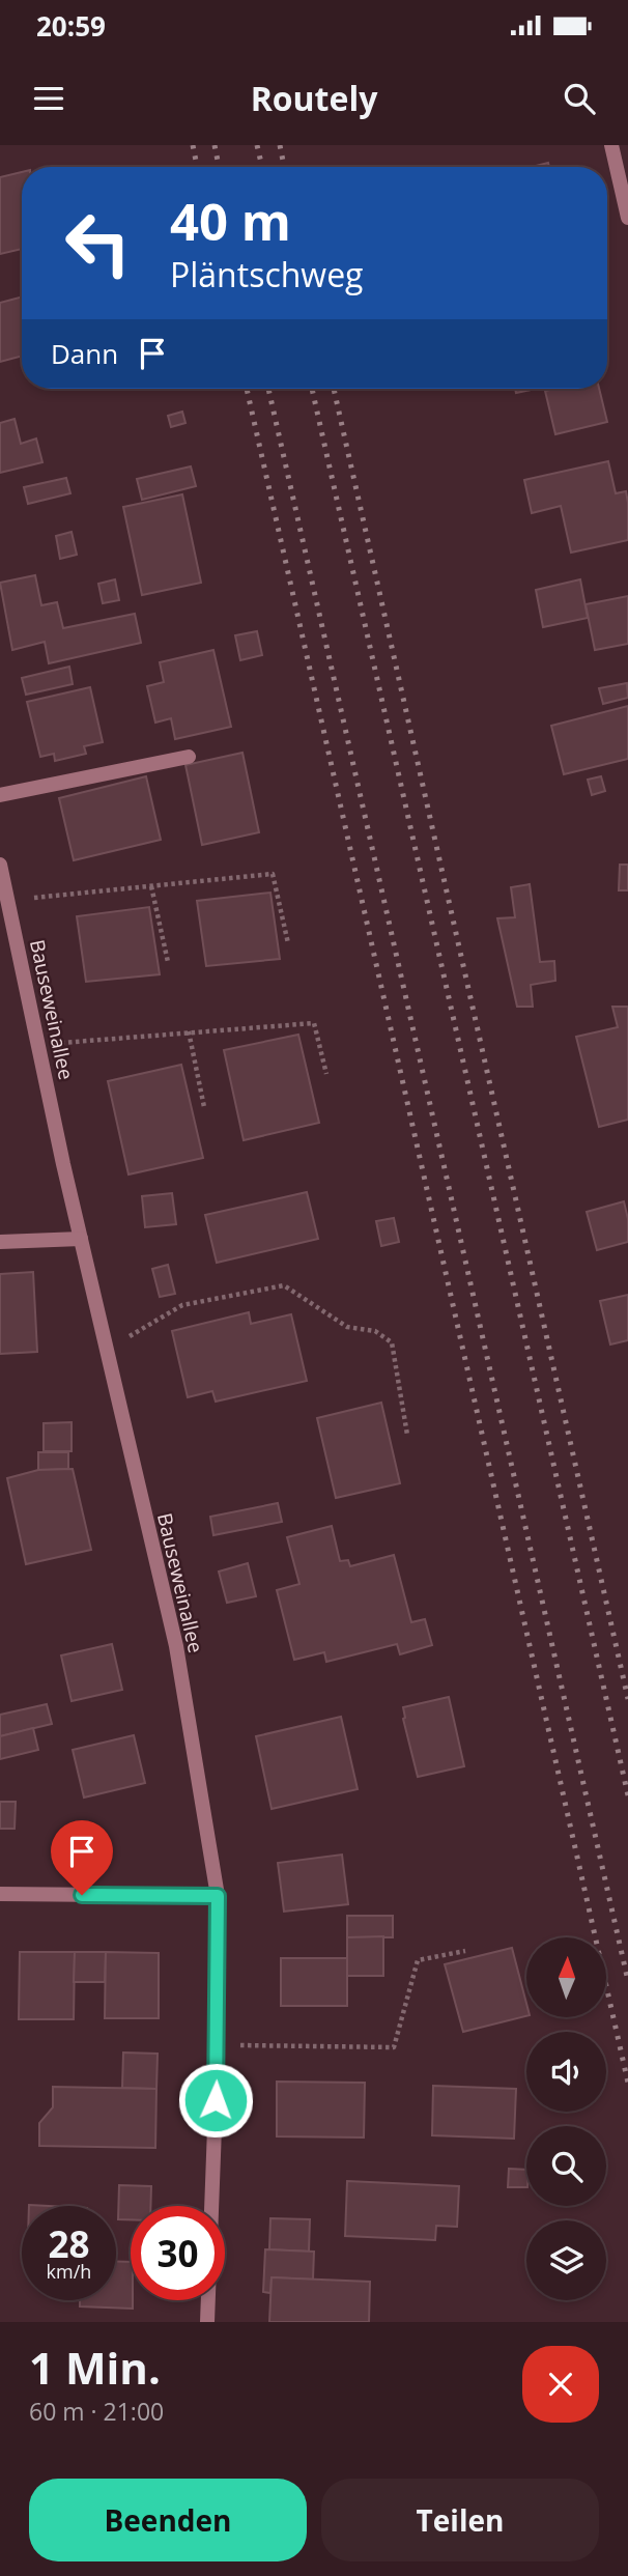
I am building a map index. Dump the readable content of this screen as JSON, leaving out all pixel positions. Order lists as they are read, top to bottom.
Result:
{
  "streets": {
    "street": ["Bauseweinallee"]
  },
  "north": "top",
  "page": {
    "status": "20:59",
    "header": "Routely",
    "turn": ["40 m", "Pläntschweg"],
    "then": "Dann",
    "speed": "28 km/h",
    "limit": "30",
    "heading": ["1 Min.", "60 m · 21:00"],
    "buttons": ["Beenden", "Teilen"]
  }
}
